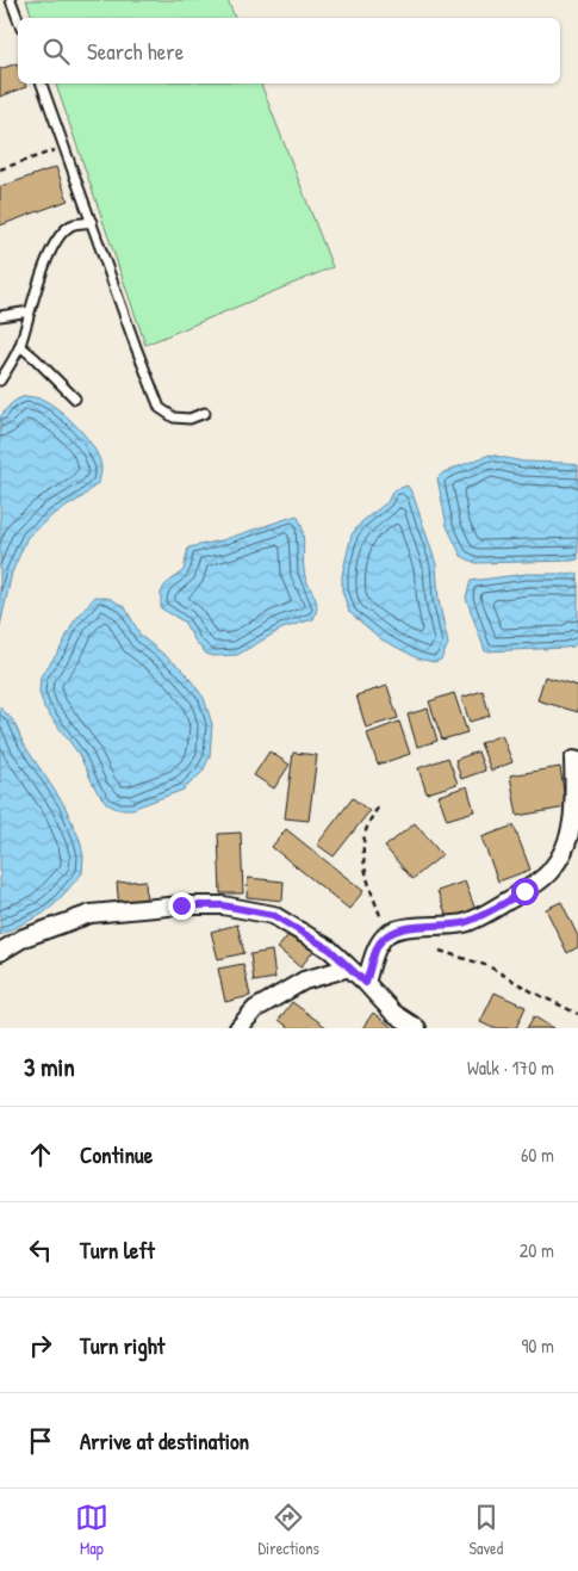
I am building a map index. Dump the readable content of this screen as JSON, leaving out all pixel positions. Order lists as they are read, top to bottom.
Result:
{
  "page": {
    "search": "Search here",
    "heading": ["3 min", "Walk · 170 m"],
    "list": [
      ["Continue", "60 m"],
      ["Turn left", "20 m"],
      ["Turn right", "90 m"],
      "Arrive at destination"
    ],
    "nav": ["Map", "Directions", "Saved"]
  }
}
